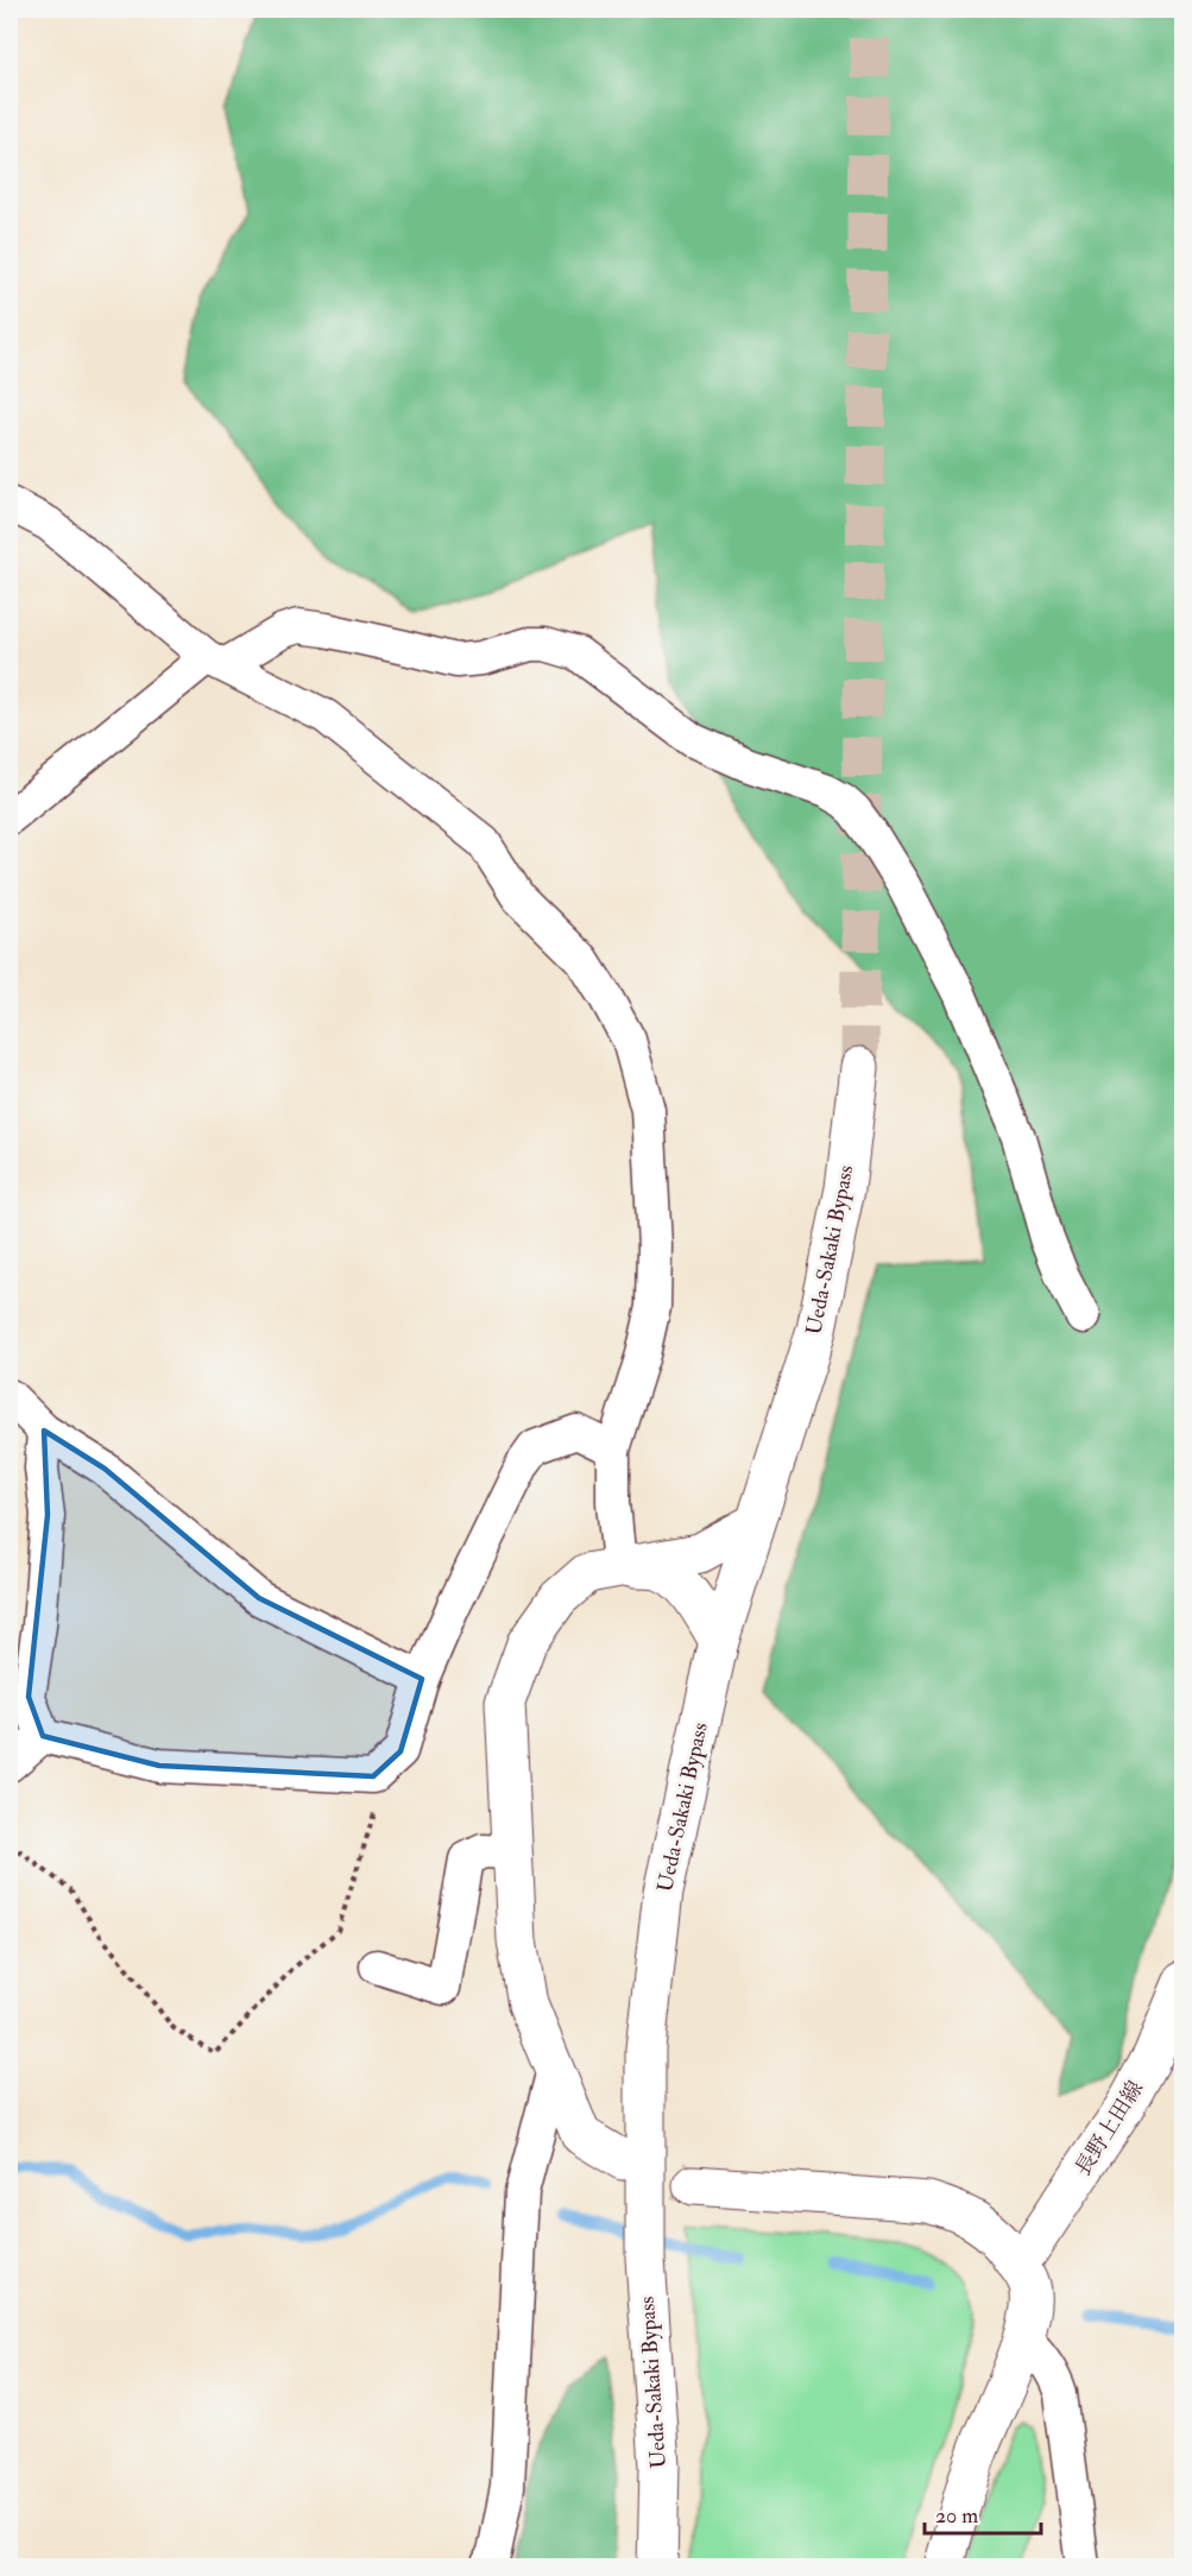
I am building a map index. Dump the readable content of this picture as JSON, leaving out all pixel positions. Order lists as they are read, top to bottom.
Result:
{
  "streets": {
    "main road": ["Ueda-Sakaki Bypass", "長野上田線"]
  },
  "scale_bar": "20 m"
}
